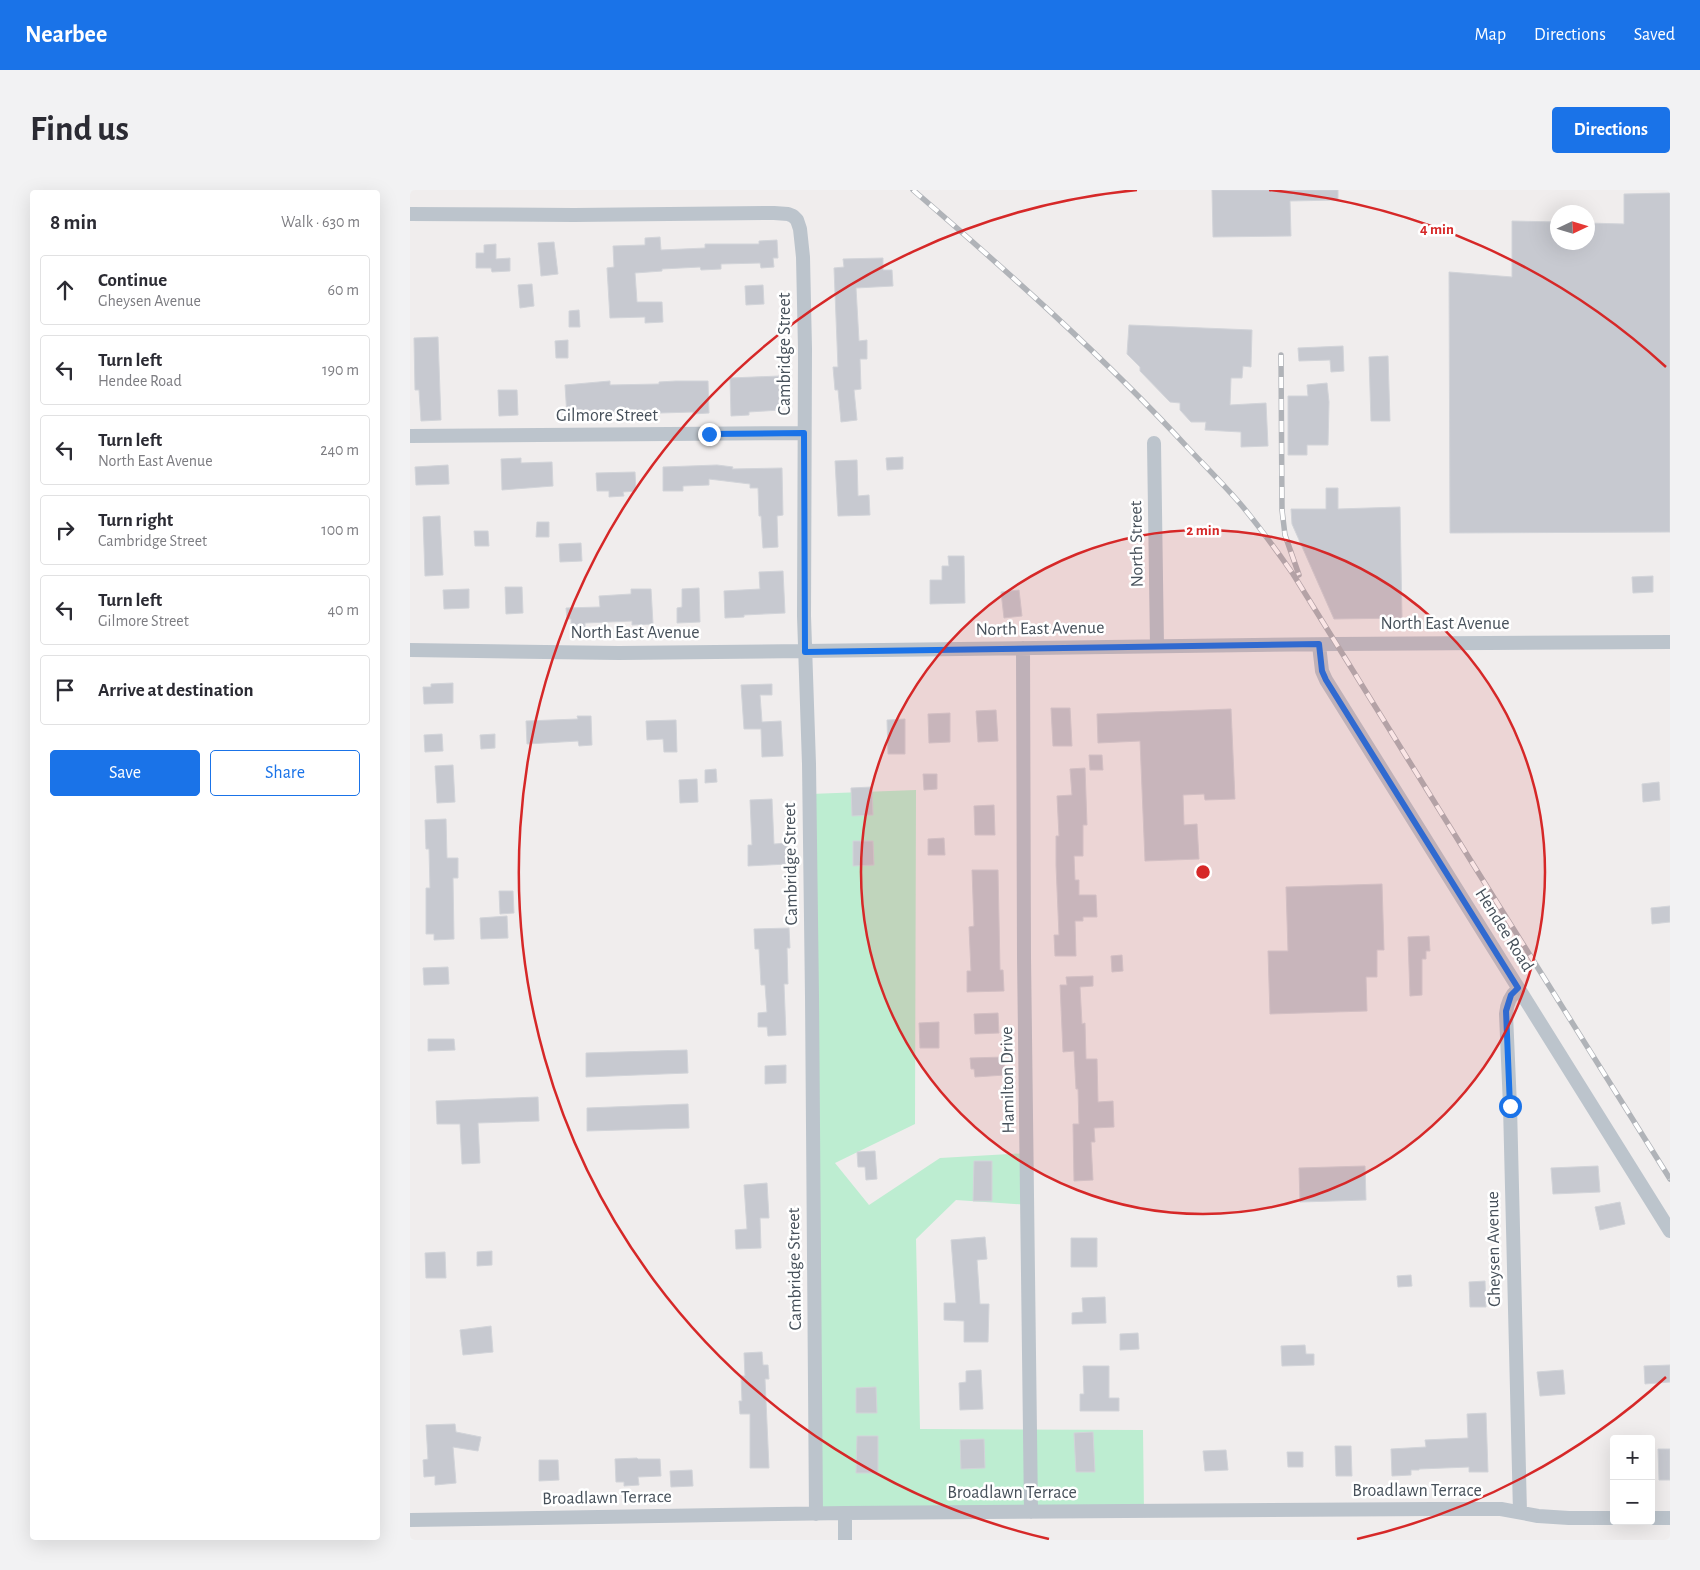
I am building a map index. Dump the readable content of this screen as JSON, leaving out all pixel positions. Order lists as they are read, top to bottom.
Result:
{
  "streets": {
    "street": [
      "Cambridge Street",
      "Gilmore Street",
      "North Street",
      "North East Avenue",
      "Hendee Road",
      "Hamilton Drive",
      "Gheysen Avenue",
      "Broadlawn Terrace"
    ]
  },
  "crossings": [
    ["Cambridge Street", "Gilmore Street"],
    ["Cambridge Street", "North East Avenue"],
    ["Cambridge Street", "Broadlawn Terrace"],
    ["North Street", "North East Avenue"],
    ["North East Avenue", "Hendee Road"],
    ["North East Avenue", "Hamilton Drive"],
    ["Hendee Road", "Gheysen Avenue"],
    ["Hamilton Drive", "Broadlawn Terrace"],
    ["Gheysen Avenue", "Broadlawn Terrace"]
  ],
  "north": "right",
  "page": {
    "header": "Nearbee",
    "nav": ["Map", "Directions", "Saved"],
    "buttons": [
      "Directions",
      ["Save", "Share"]
    ],
    "title": "Find us",
    "heading": ["8 min", "Walk · 630 m"],
    "list": [
      ["Continue", "Gheysen Avenue", "60 m"],
      ["Turn left", "Hendee Road", "190 m"],
      ["Turn left", "North East Avenue", "240 m"],
      ["Turn right", "Cambridge Street", "100 m"],
      ["Turn left", "Gilmore Street", "40 m"],
      "Arrive at destination"
    ],
    "map_buttons": ["+", "−"]
  },
  "rings": ["4 min", "2 min"]
}
